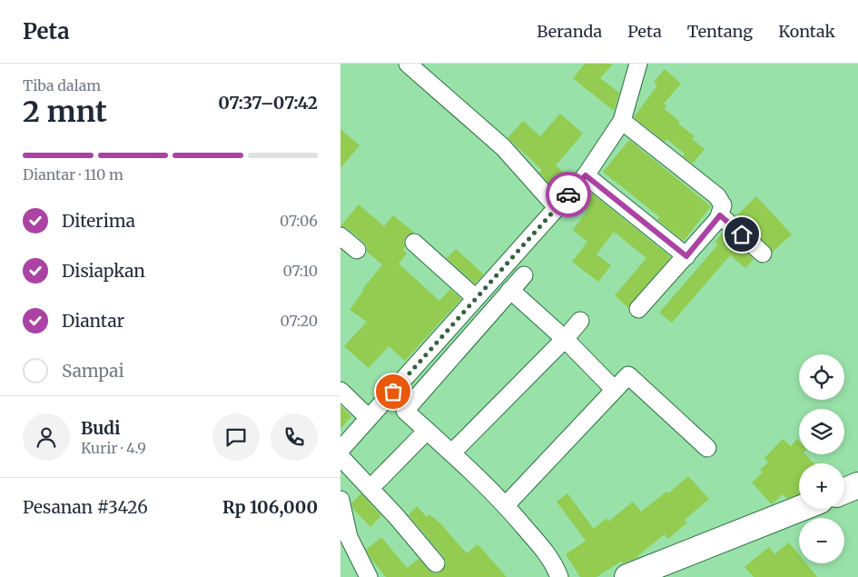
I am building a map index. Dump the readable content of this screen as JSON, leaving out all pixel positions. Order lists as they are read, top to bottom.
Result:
{
  "page": {
    "header": "Peta",
    "nav": [
      "Beranda",
      "Peta",
      "Tentang",
      "Kontak"
    ],
    "heading": ["2 mnt", "Tiba dalam", "07:37–07:42"],
    "panel": [
      "Budi",
      "Kurir · 4.9",
      "Pesanan #3426",
      "Rp 106,000"
    ],
    "bar": "Diantar · 110 m",
    "list": [
      ["Diterima", "07:06"],
      ["Disiapkan", "07:10"],
      ["Diantar", "07:20"],
      "Sampai"
    ],
    "map_buttons": ["+", "−"]
  }
}
